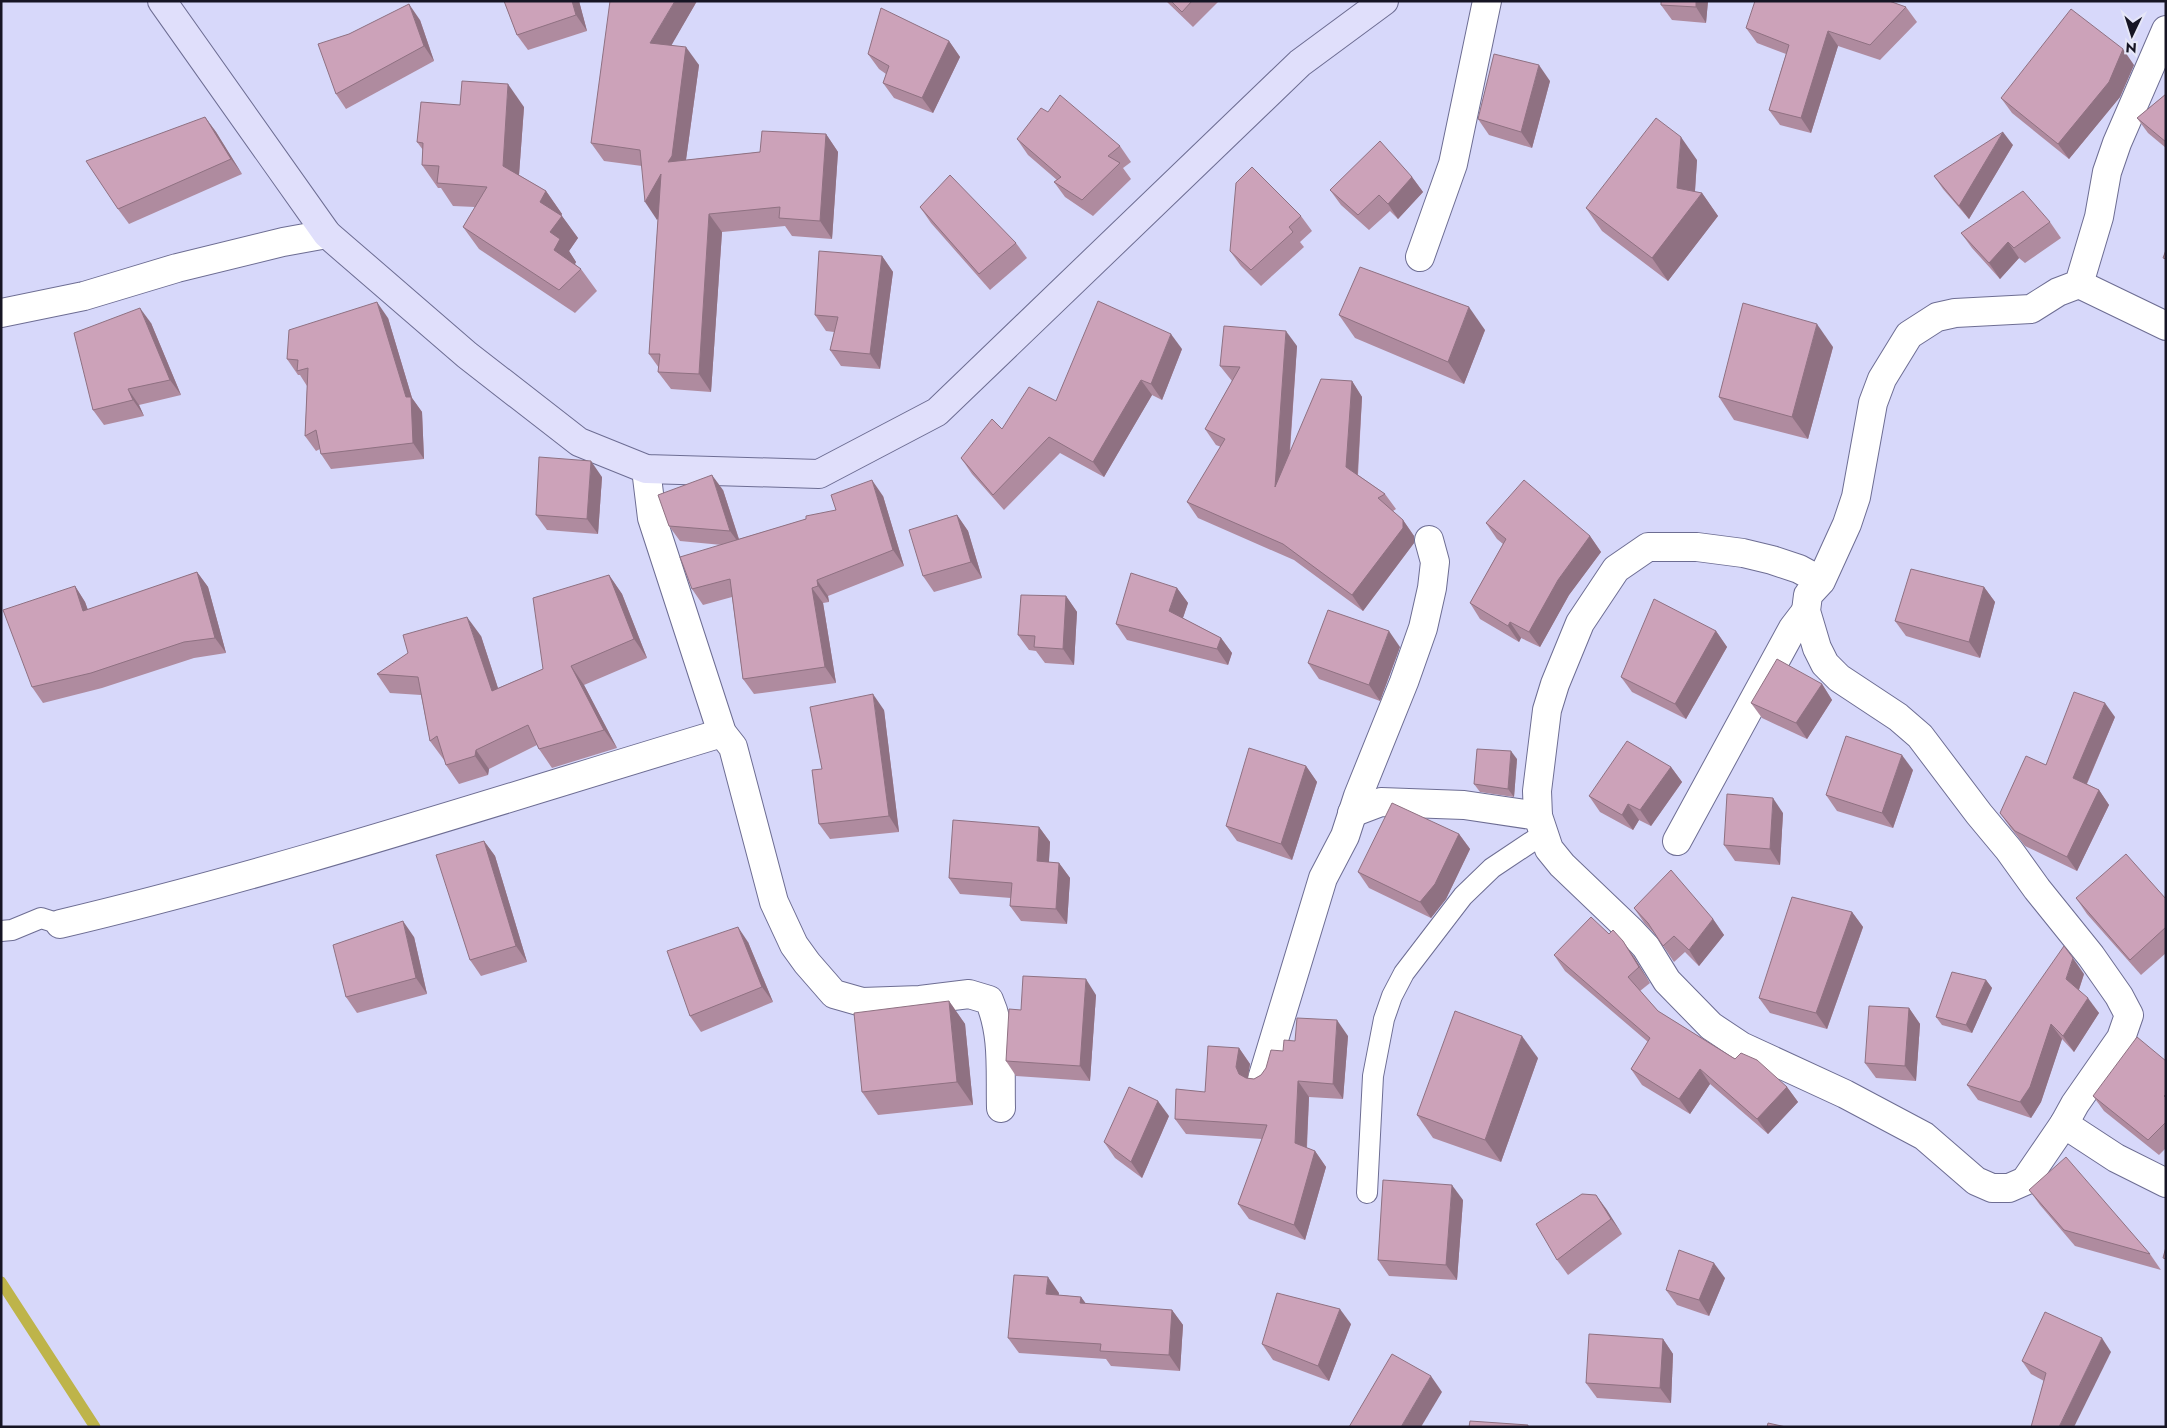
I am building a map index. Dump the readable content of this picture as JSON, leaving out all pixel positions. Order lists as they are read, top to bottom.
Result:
{
  "north": "bottom"
}
